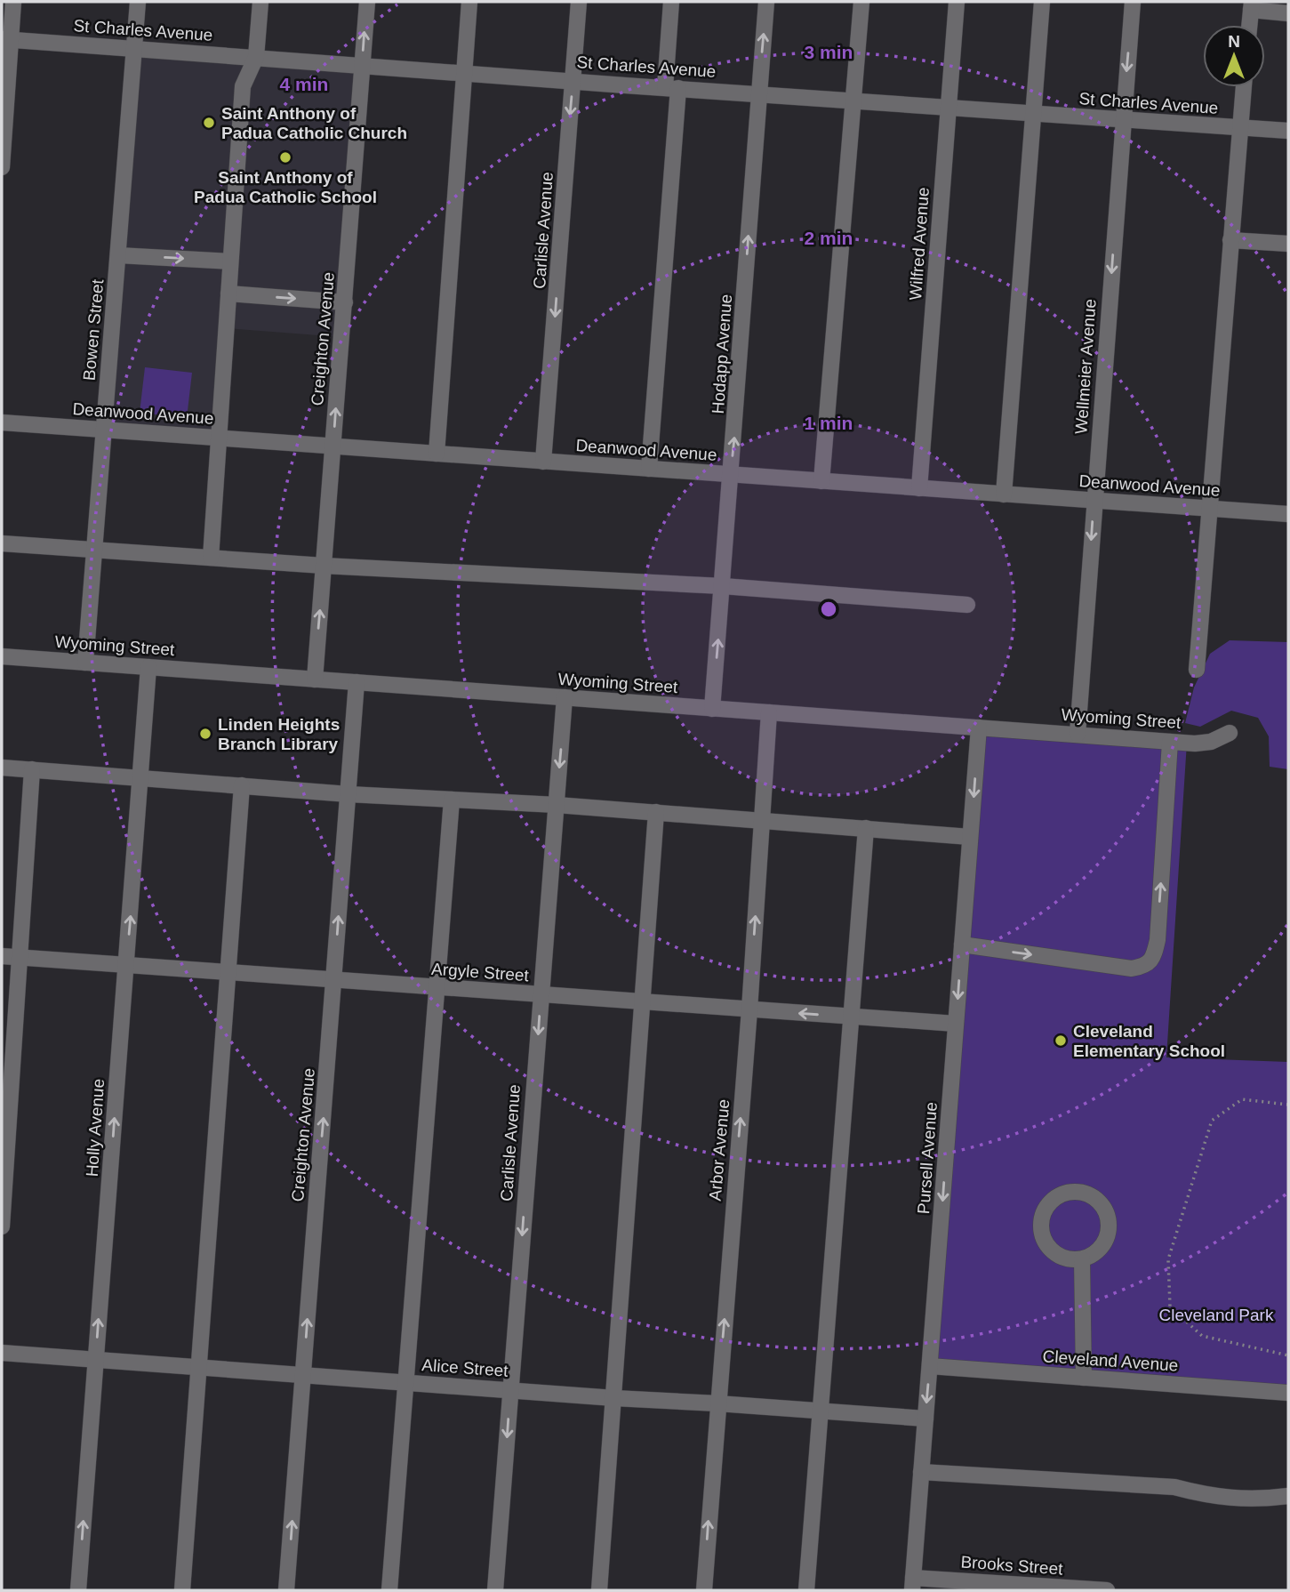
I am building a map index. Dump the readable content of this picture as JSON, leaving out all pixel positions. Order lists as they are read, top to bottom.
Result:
{
  "streets": {
    "street": [
      "St Charles Avenue",
      "Carlisle Avenue",
      "Wilfred Avenue",
      "Bowen Street",
      "Creighton Avenue",
      "Hodapp Avenue",
      "Wellmeier Avenue",
      "Deanwood Avenue",
      "Wyoming Street",
      "Argyle Street",
      "Holly Avenue",
      "Arbor Avenue",
      "Pursell Avenue",
      "Cleveland Avenue",
      "Alice Street",
      "Brooks Street"
    ]
  },
  "crossings": [
    ["St Charles Avenue", "Carlisle Avenue"],
    ["St Charles Avenue", "Wilfred Avenue"],
    ["St Charles Avenue", "Bowen Street"],
    ["St Charles Avenue", "Creighton Avenue"],
    ["St Charles Avenue", "Hodapp Avenue"],
    ["St Charles Avenue", "Wellmeier Avenue"],
    ["Carlisle Avenue", "Deanwood Avenue"],
    ["Carlisle Avenue", "Wyoming Street"],
    ["Carlisle Avenue", "Argyle Street"],
    ["Carlisle Avenue", "Alice Street"],
    ["Wilfred Avenue", "Deanwood Avenue"],
    ["Bowen Street", "Deanwood Avenue"],
    ["Bowen Street", "Wyoming Street"],
    ["Creighton Avenue", "Deanwood Avenue"],
    ["Creighton Avenue", "Wyoming Street"],
    ["Creighton Avenue", "Argyle Street"],
    ["Creighton Avenue", "Alice Street"],
    ["Hodapp Avenue", "Deanwood Avenue"],
    ["Hodapp Avenue", "Wyoming Street"],
    ["Wellmeier Avenue", "Deanwood Avenue"],
    ["Wellmeier Avenue", "Wyoming Street"],
    ["Wyoming Street", "Holly Avenue"],
    ["Wyoming Street", "Arbor Avenue"],
    ["Wyoming Street", "Pursell Avenue"],
    ["Argyle Street", "Holly Avenue"],
    ["Argyle Street", "Arbor Avenue"],
    ["Argyle Street", "Pursell Avenue"],
    ["Holly Avenue", "Alice Street"],
    ["Arbor Avenue", "Alice Street"],
    ["Pursell Avenue", "Cleveland Avenue"],
    ["Pursell Avenue", "Alice Street"],
    ["Pursell Avenue", "Brooks Street"]
  ],
  "parks": ["Cleveland Park"],
  "places": [
    "Saint Anthony of Padua Catholic Church",
    "Saint Anthony of Padua Catholic School",
    "Linden Heights Branch Library",
    "Cleveland Elementary School"
  ],
  "north": "top",
  "rings": [
    "3 min",
    "4 min",
    "2 min",
    "1 min"
  ]
}
